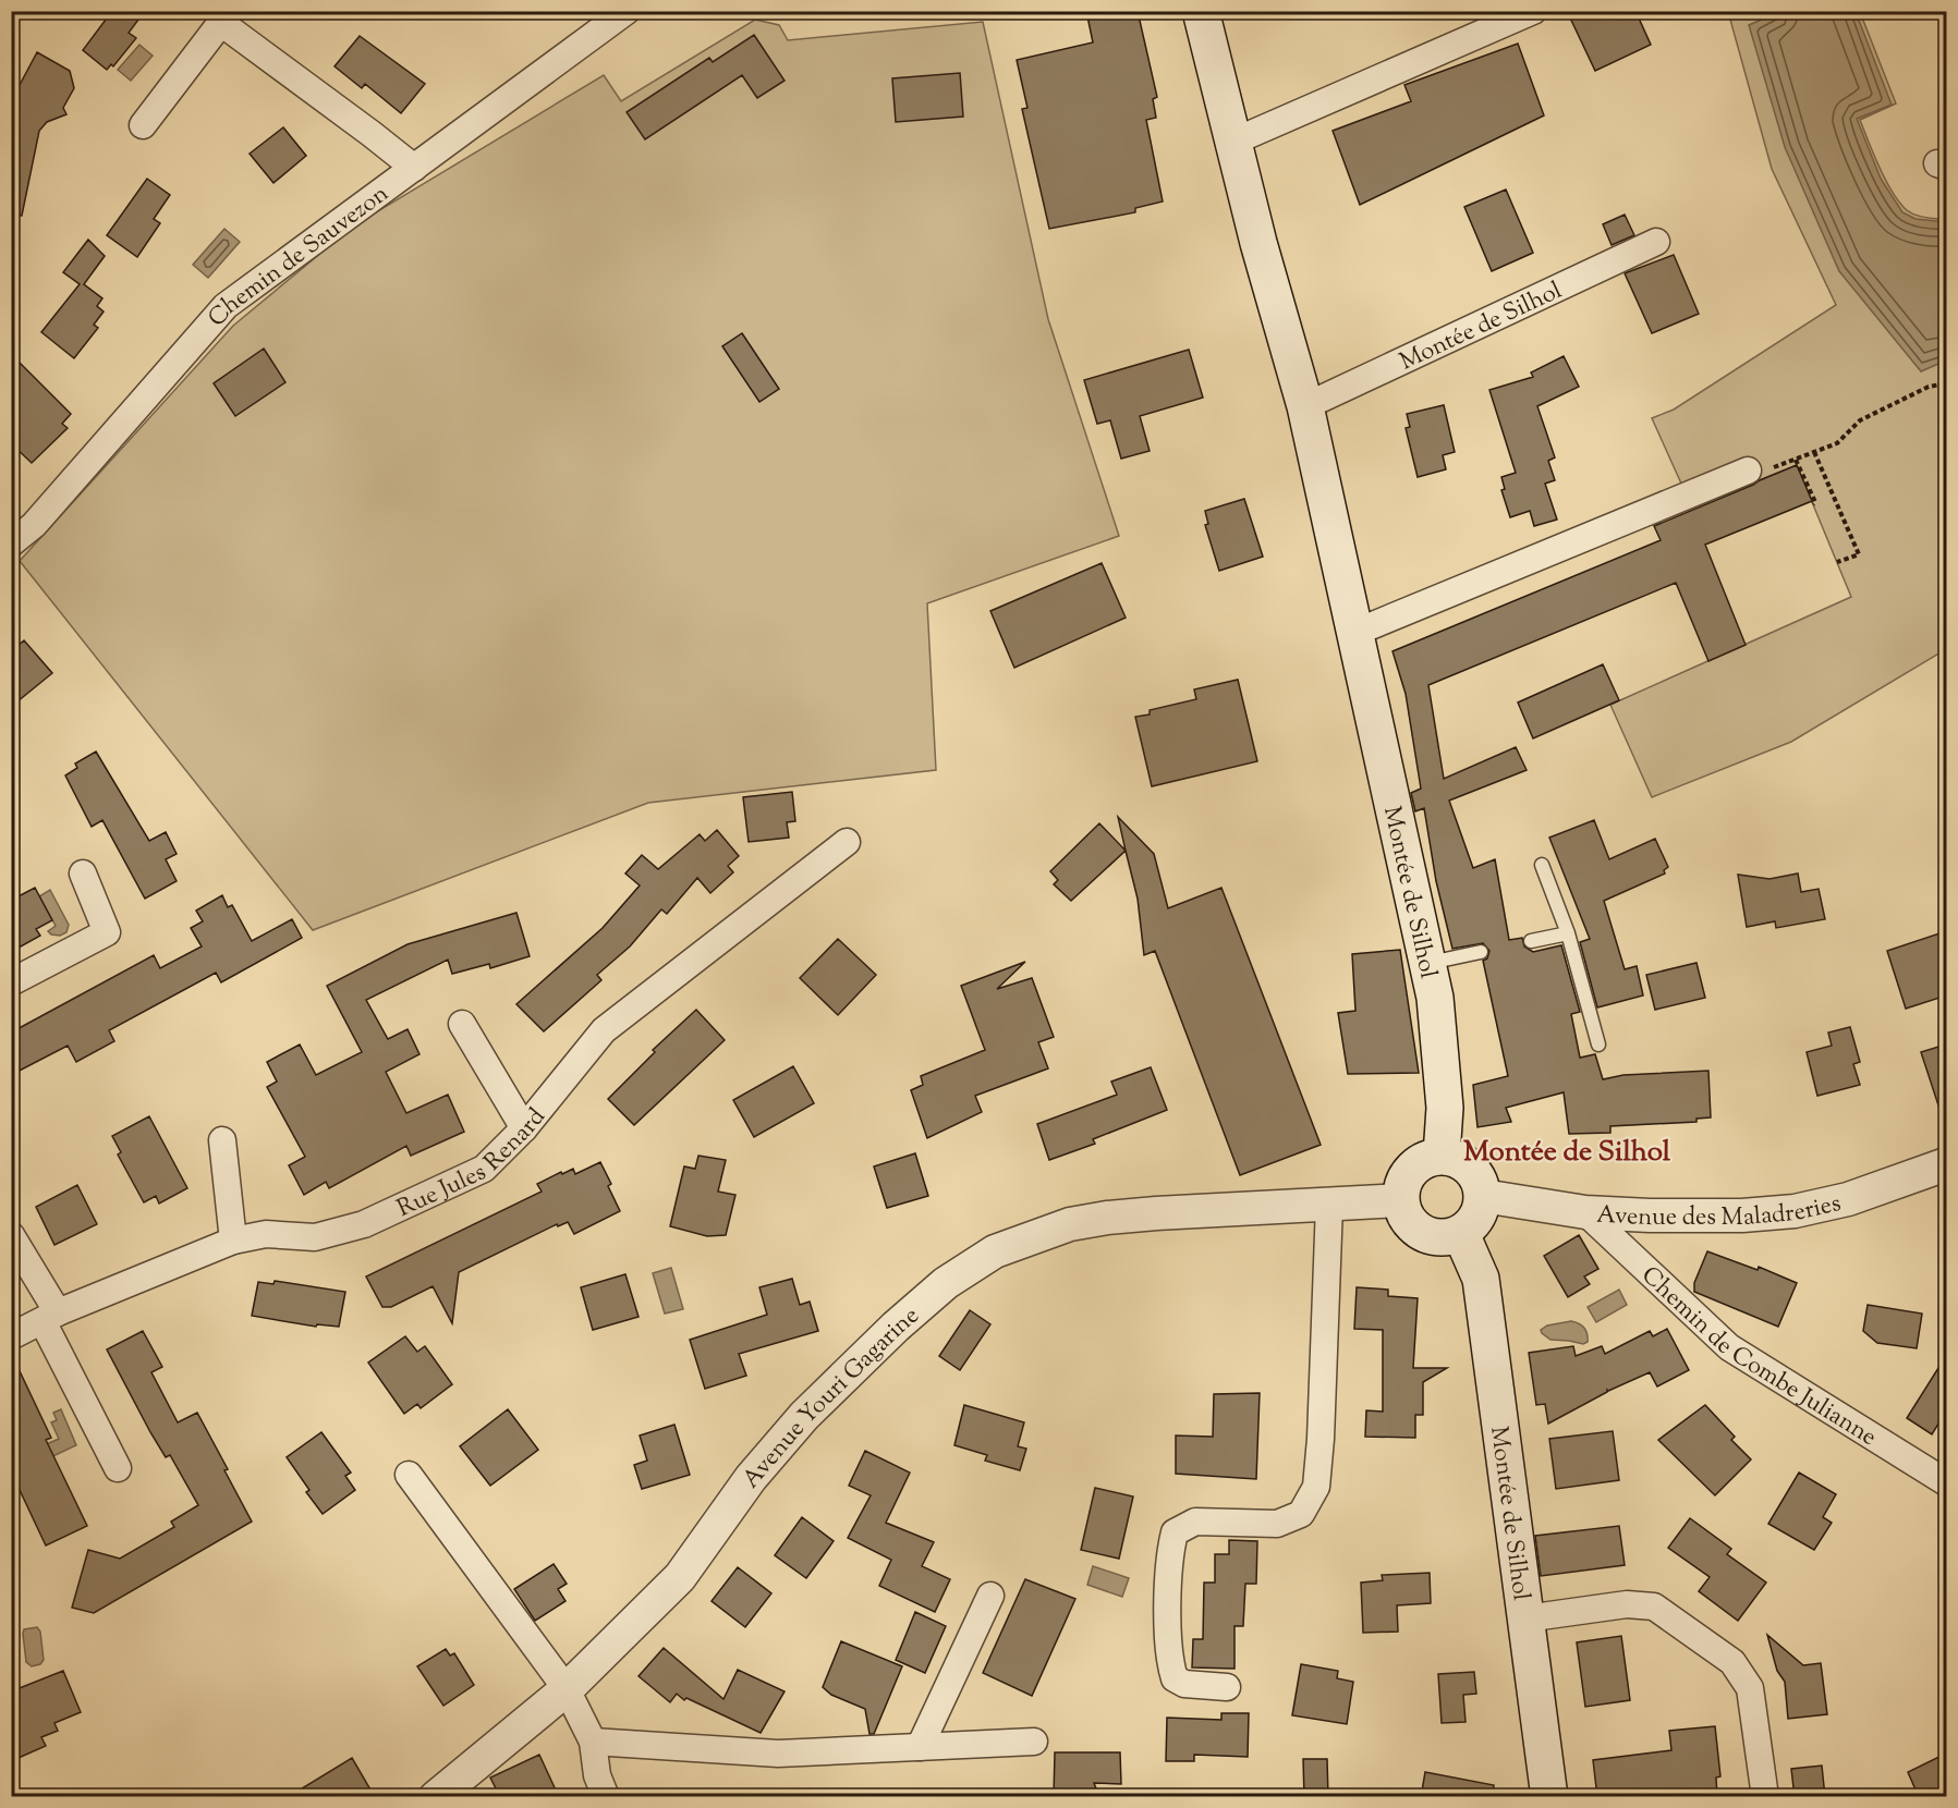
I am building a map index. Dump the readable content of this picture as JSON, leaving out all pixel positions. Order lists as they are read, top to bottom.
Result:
{
  "streets": {
    "main road": ["Montée de Silhol"],
    "street": [
      "Chemin de Sauvezon",
      "Rue Jules Renard",
      "Avenue des Maladreries",
      "Chemin de Combe Julianne",
      "Avenue Youri Gagarine"
    ]
  },
  "crossings": [
    ["Montée de Silhol", "Avenue des Maladreries"],
    ["Montée de Silhol", "Avenue Youri Gagarine"],
    ["Avenue des Maladreries", "Chemin de Combe Julianne"],
    ["Avenue des Maladreries", "Avenue Youri Gagarine"]
  ],
  "districts": ["Montée de Silhol"]
}
